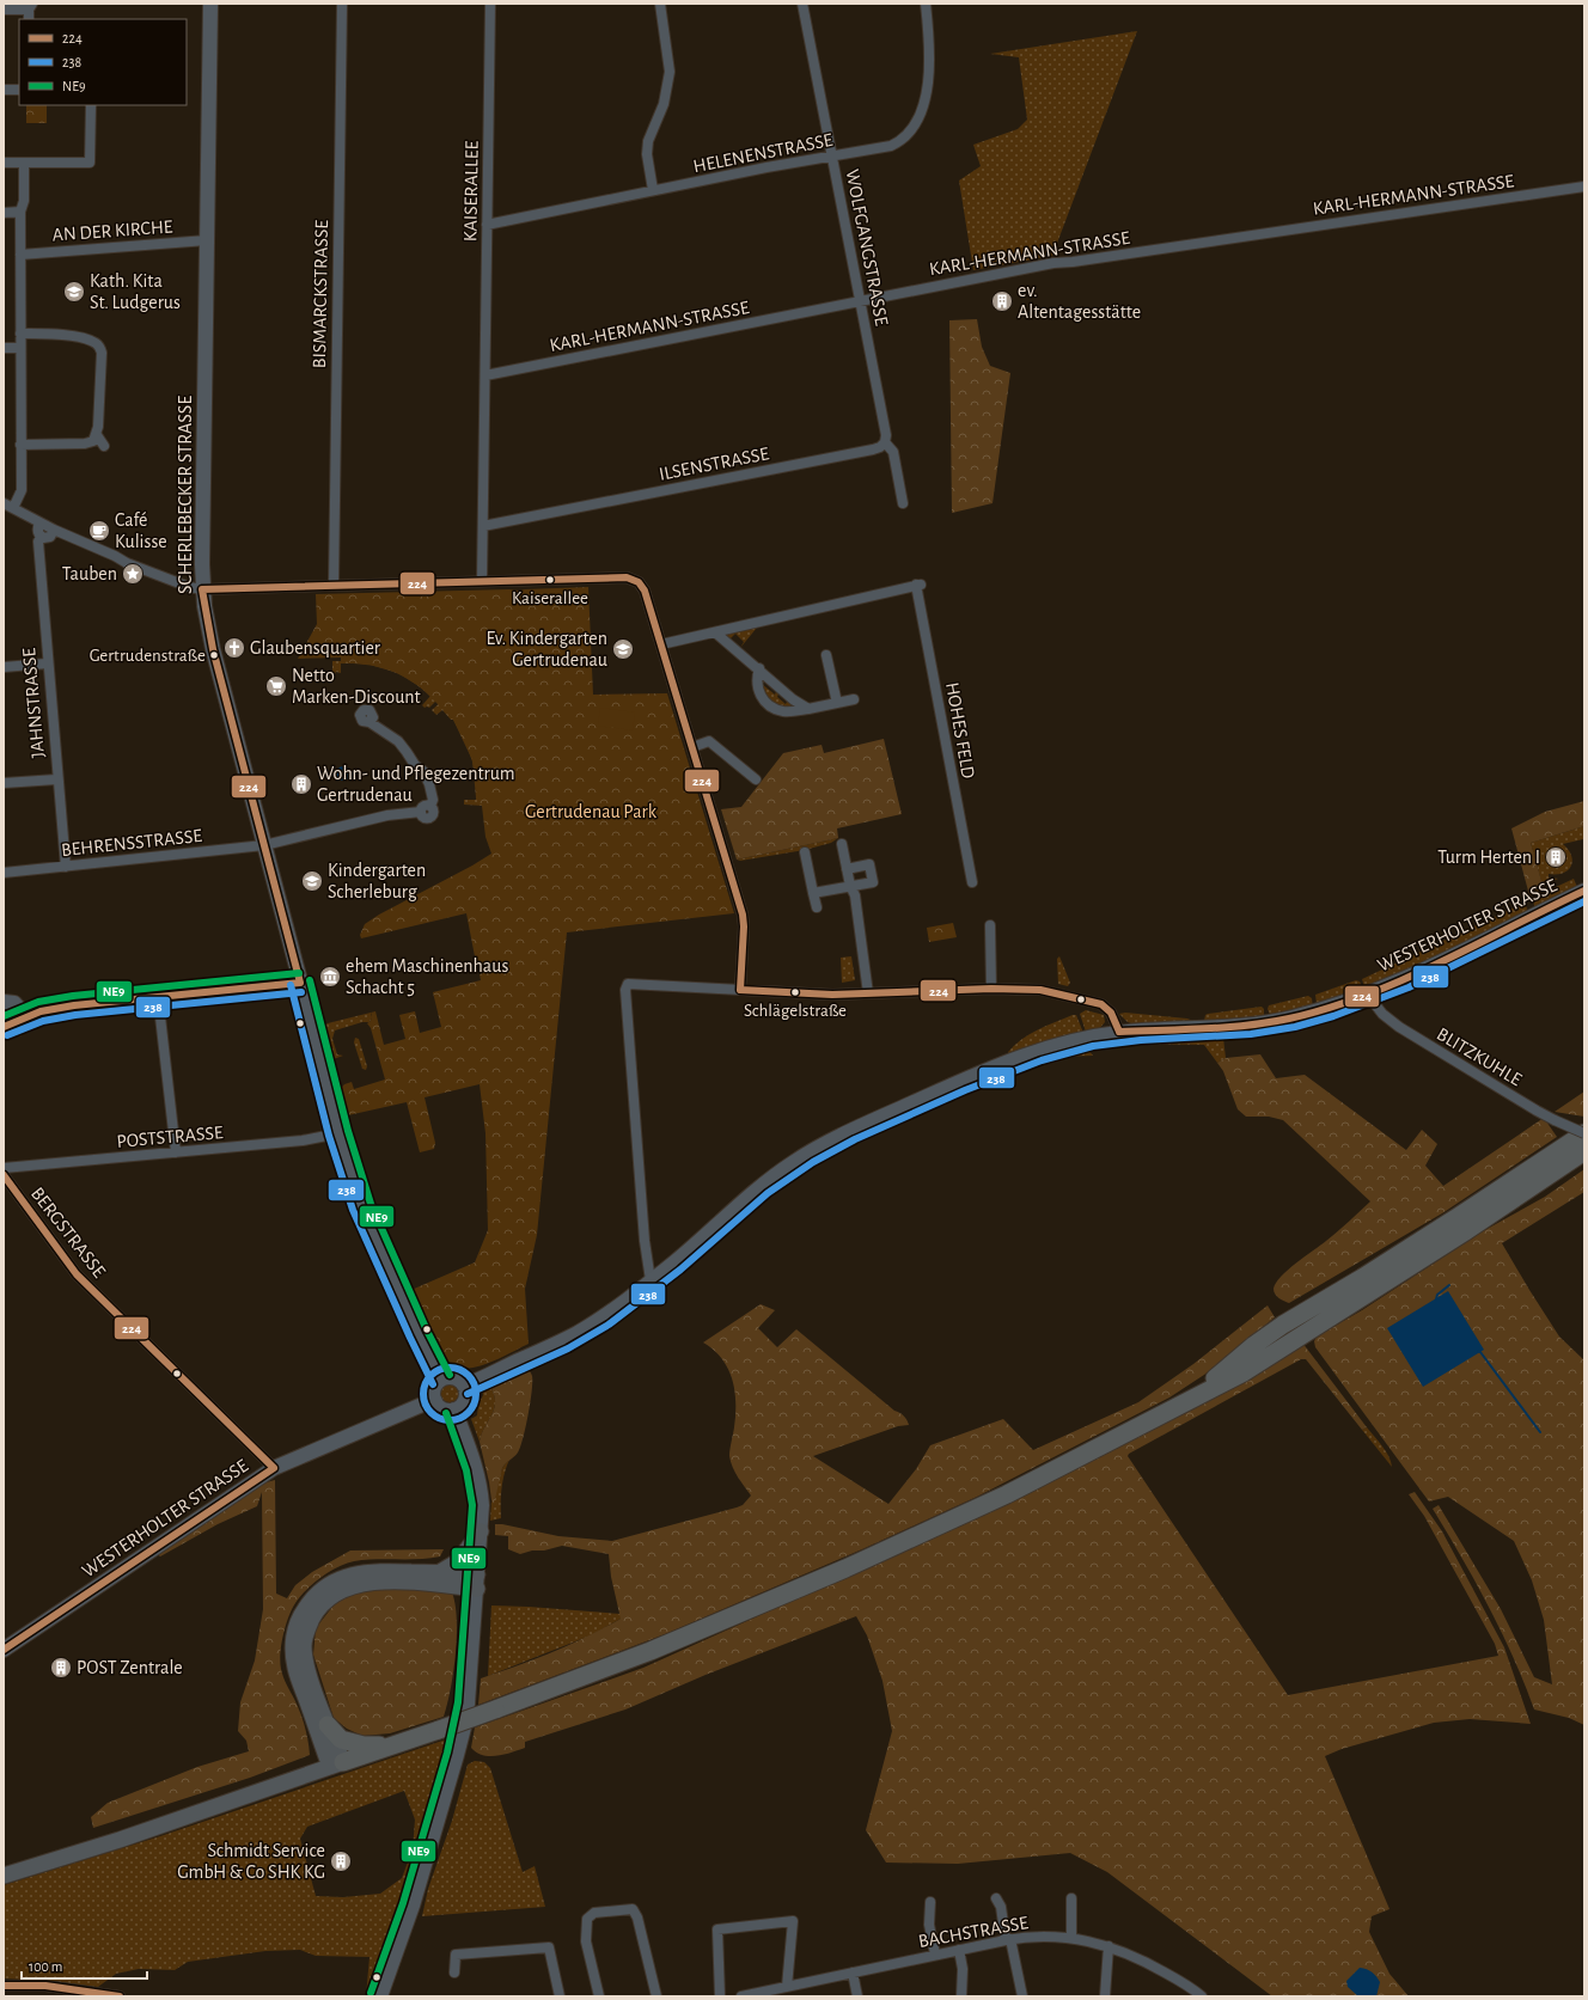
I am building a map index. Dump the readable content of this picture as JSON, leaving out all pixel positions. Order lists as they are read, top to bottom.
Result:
{
  "streets": {
    "street": [
      "HELENENSTRASSE",
      "KAISERALLEE",
      "KARL-HERMANN-STRASSE",
      "AN DER KIRCHE",
      "WOLFGANGSTRASSE",
      "BISMARCKSTRASSE",
      "ILSENSTRASSE",
      "SCHERLEBECKER STRASSE",
      "JAHNSTRASSE",
      "HOHES FELD",
      "BEHRENSSTRASSE",
      "WESTERHOLTER STRASSE",
      "BLITZKUHLE",
      "POSTSTRASSE",
      "BERGSTRASSE",
      "BACHSTRASSE"
    ]
  },
  "crossings": [
    ["HELENENSTRASSE", "KAISERALLEE"],
    ["HELENENSTRASSE", "WOLFGANGSTRASSE"],
    ["KAISERALLEE", "KARL-HERMANN-STRASSE"],
    ["KAISERALLEE", "ILSENSTRASSE"],
    ["KARL-HERMANN-STRASSE", "WOLFGANGSTRASSE"],
    ["AN DER KIRCHE", "SCHERLEBECKER STRASSE"],
    ["WOLFGANGSTRASSE", "ILSENSTRASSE"],
    ["SCHERLEBECKER STRASSE", "BEHRENSSTRASSE"],
    ["SCHERLEBECKER STRASSE", "WESTERHOLTER STRASSE"],
    ["SCHERLEBECKER STRASSE", "POSTSTRASSE"],
    ["JAHNSTRASSE", "BEHRENSSTRASSE"],
    ["WESTERHOLTER STRASSE", "BLITZKUHLE"],
    ["WESTERHOLTER STRASSE", "BERGSTRASSE"]
  ],
  "parks": ["Gertrudenau Park"],
  "places": {
    "school or university": ["Kath. Kita St. Ludgerus", "Ev. Kindergarten Gertrudenau", "Kindergarten Scherleburg"],
    "building": [
      "ev. Altentagesstätte",
      "Wohn- und Pflegezentrum Gertrudenau",
      "Turm Herten I",
      "POST Zentrale",
      "Schmidt Service GmbH & Co SHK KG"
    ],
    "cafe": ["Café Kulisse"],
    "place": ["Tauben"],
    "other": ["Kaiserallee", "Gertrudenstraße", "Schlägelstraße"],
    "church": ["Glaubensquartier"],
    "supermarket": ["Netto Marken-Discount"],
    "museum": ["ehem Maschinenhaus Schacht 5"]
  },
  "lines": ["transit line 224", "transit line 238", "transit line NE9"],
  "legend": ["224", "238", "NE9"],
  "scale_bar": "100 m"
}
